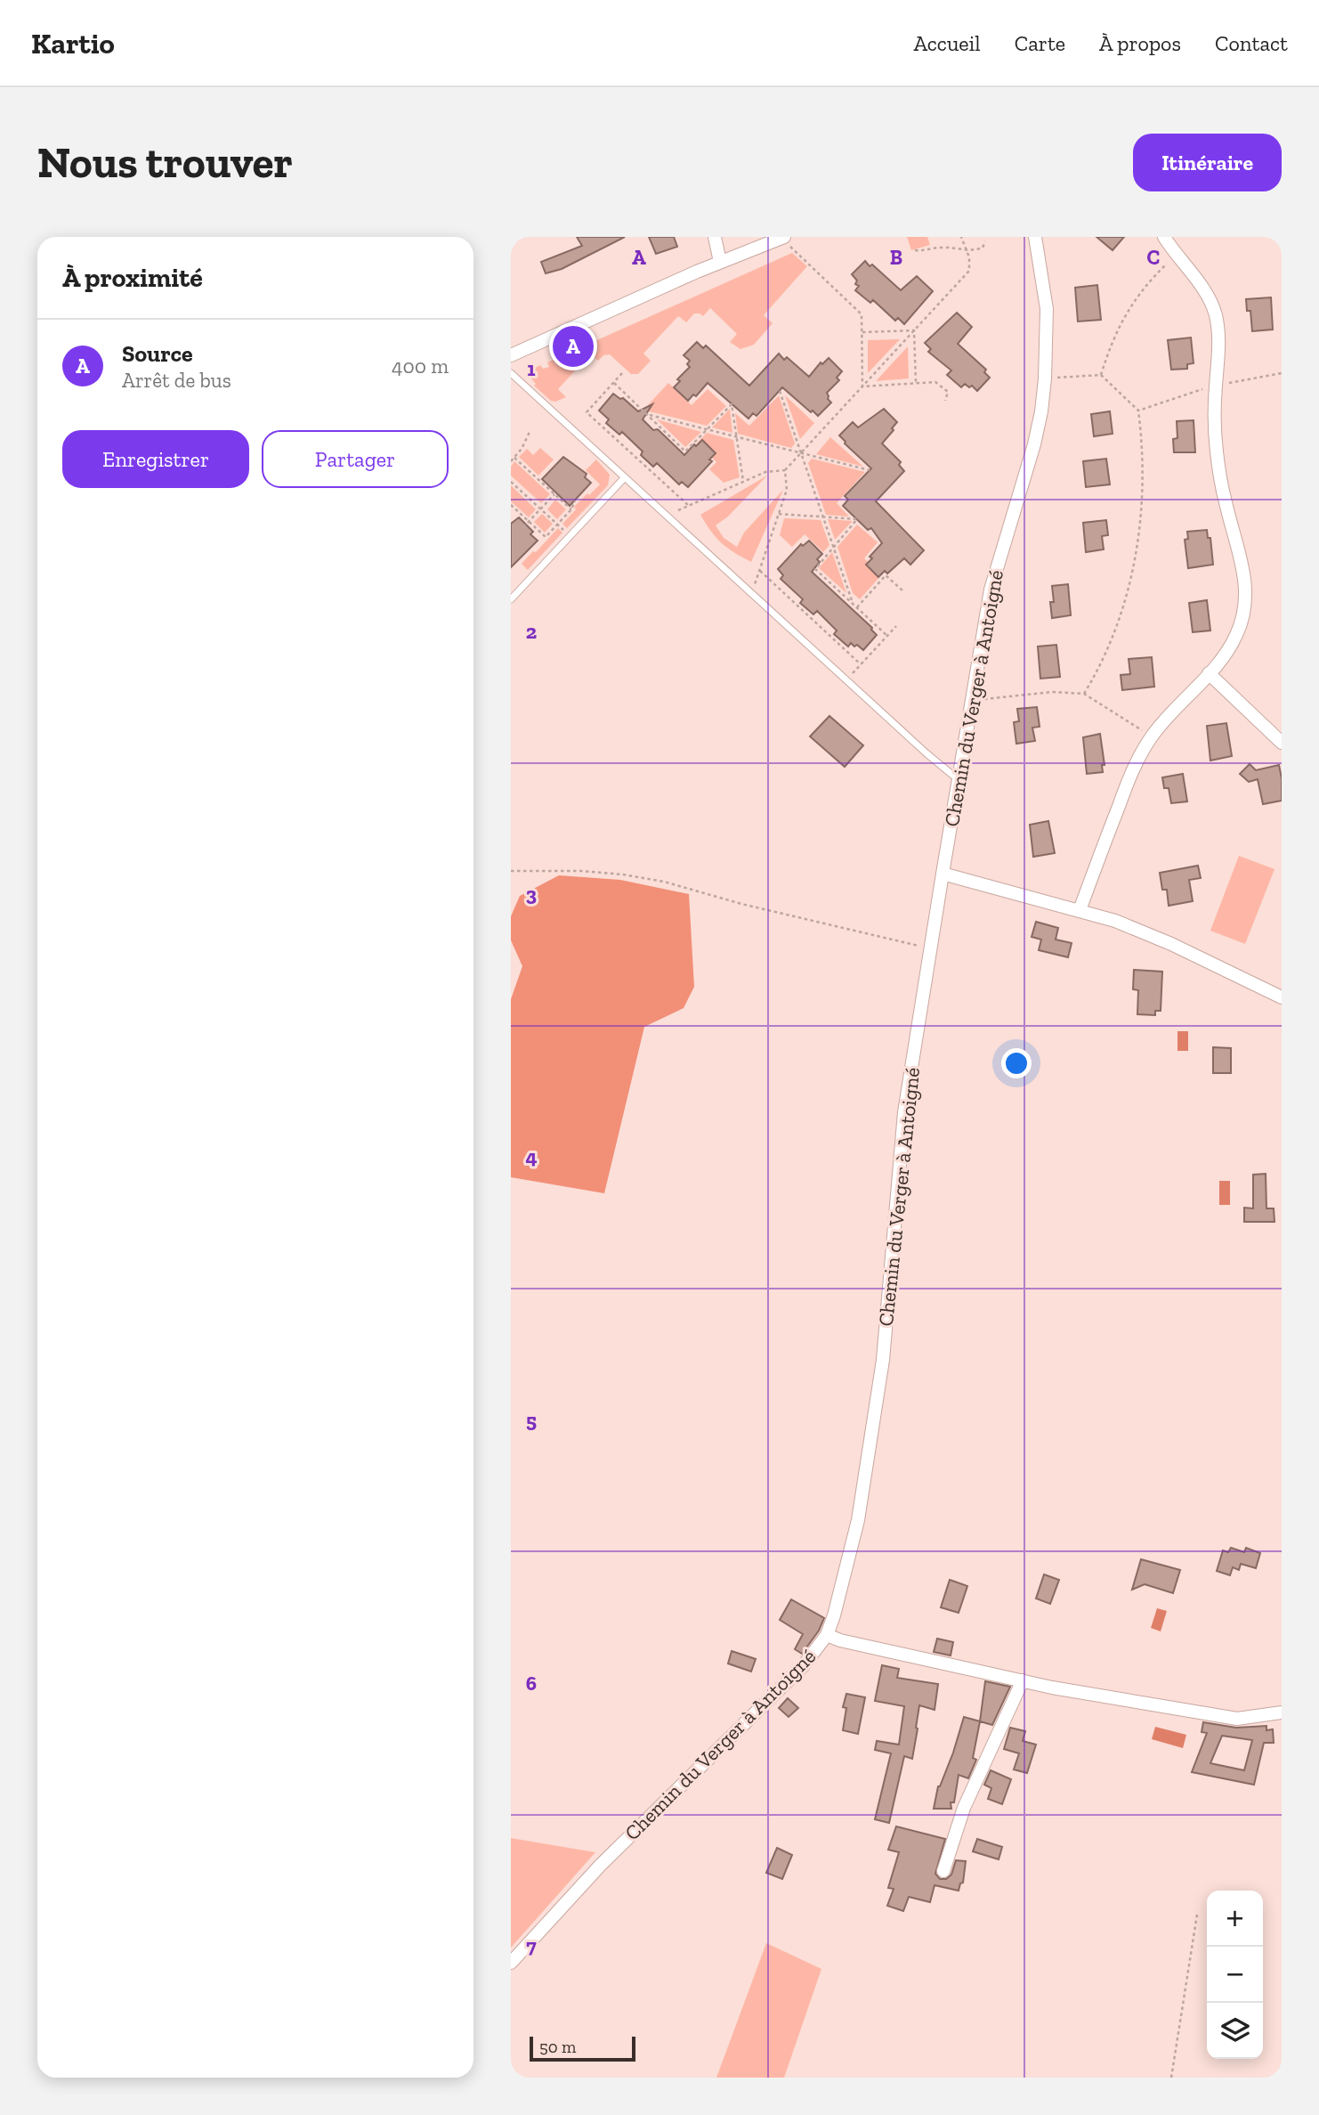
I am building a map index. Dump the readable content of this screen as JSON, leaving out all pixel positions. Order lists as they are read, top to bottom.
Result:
{
  "streets": {
    "street": ["Chemin du Verger à Antoigné"]
  },
  "scale_bar": "50 m",
  "page": {
    "header": "Kartio",
    "nav": [
      "Accueil",
      "Carte",
      "À propos",
      "Contact"
    ],
    "buttons": [
      "Itinéraire",
      ["Enregistrer", "Partager"]
    ],
    "title": "Nous trouver",
    "heading": "À proximité",
    "list": [
      {
        "mark": "A",
        "name": "Source",
        "note": "Arrêt de bus",
        "value": "400 m"
      }
    ],
    "pins": "A",
    "map_buttons": ["+", "−"],
    "scale": "50 m"
  },
  "grid": {
    "columns": ["A", "B", "C"],
    "rows": [
      "1",
      "2",
      "3",
      "4",
      "5",
      "6",
      "7"
    ]
  }
}
